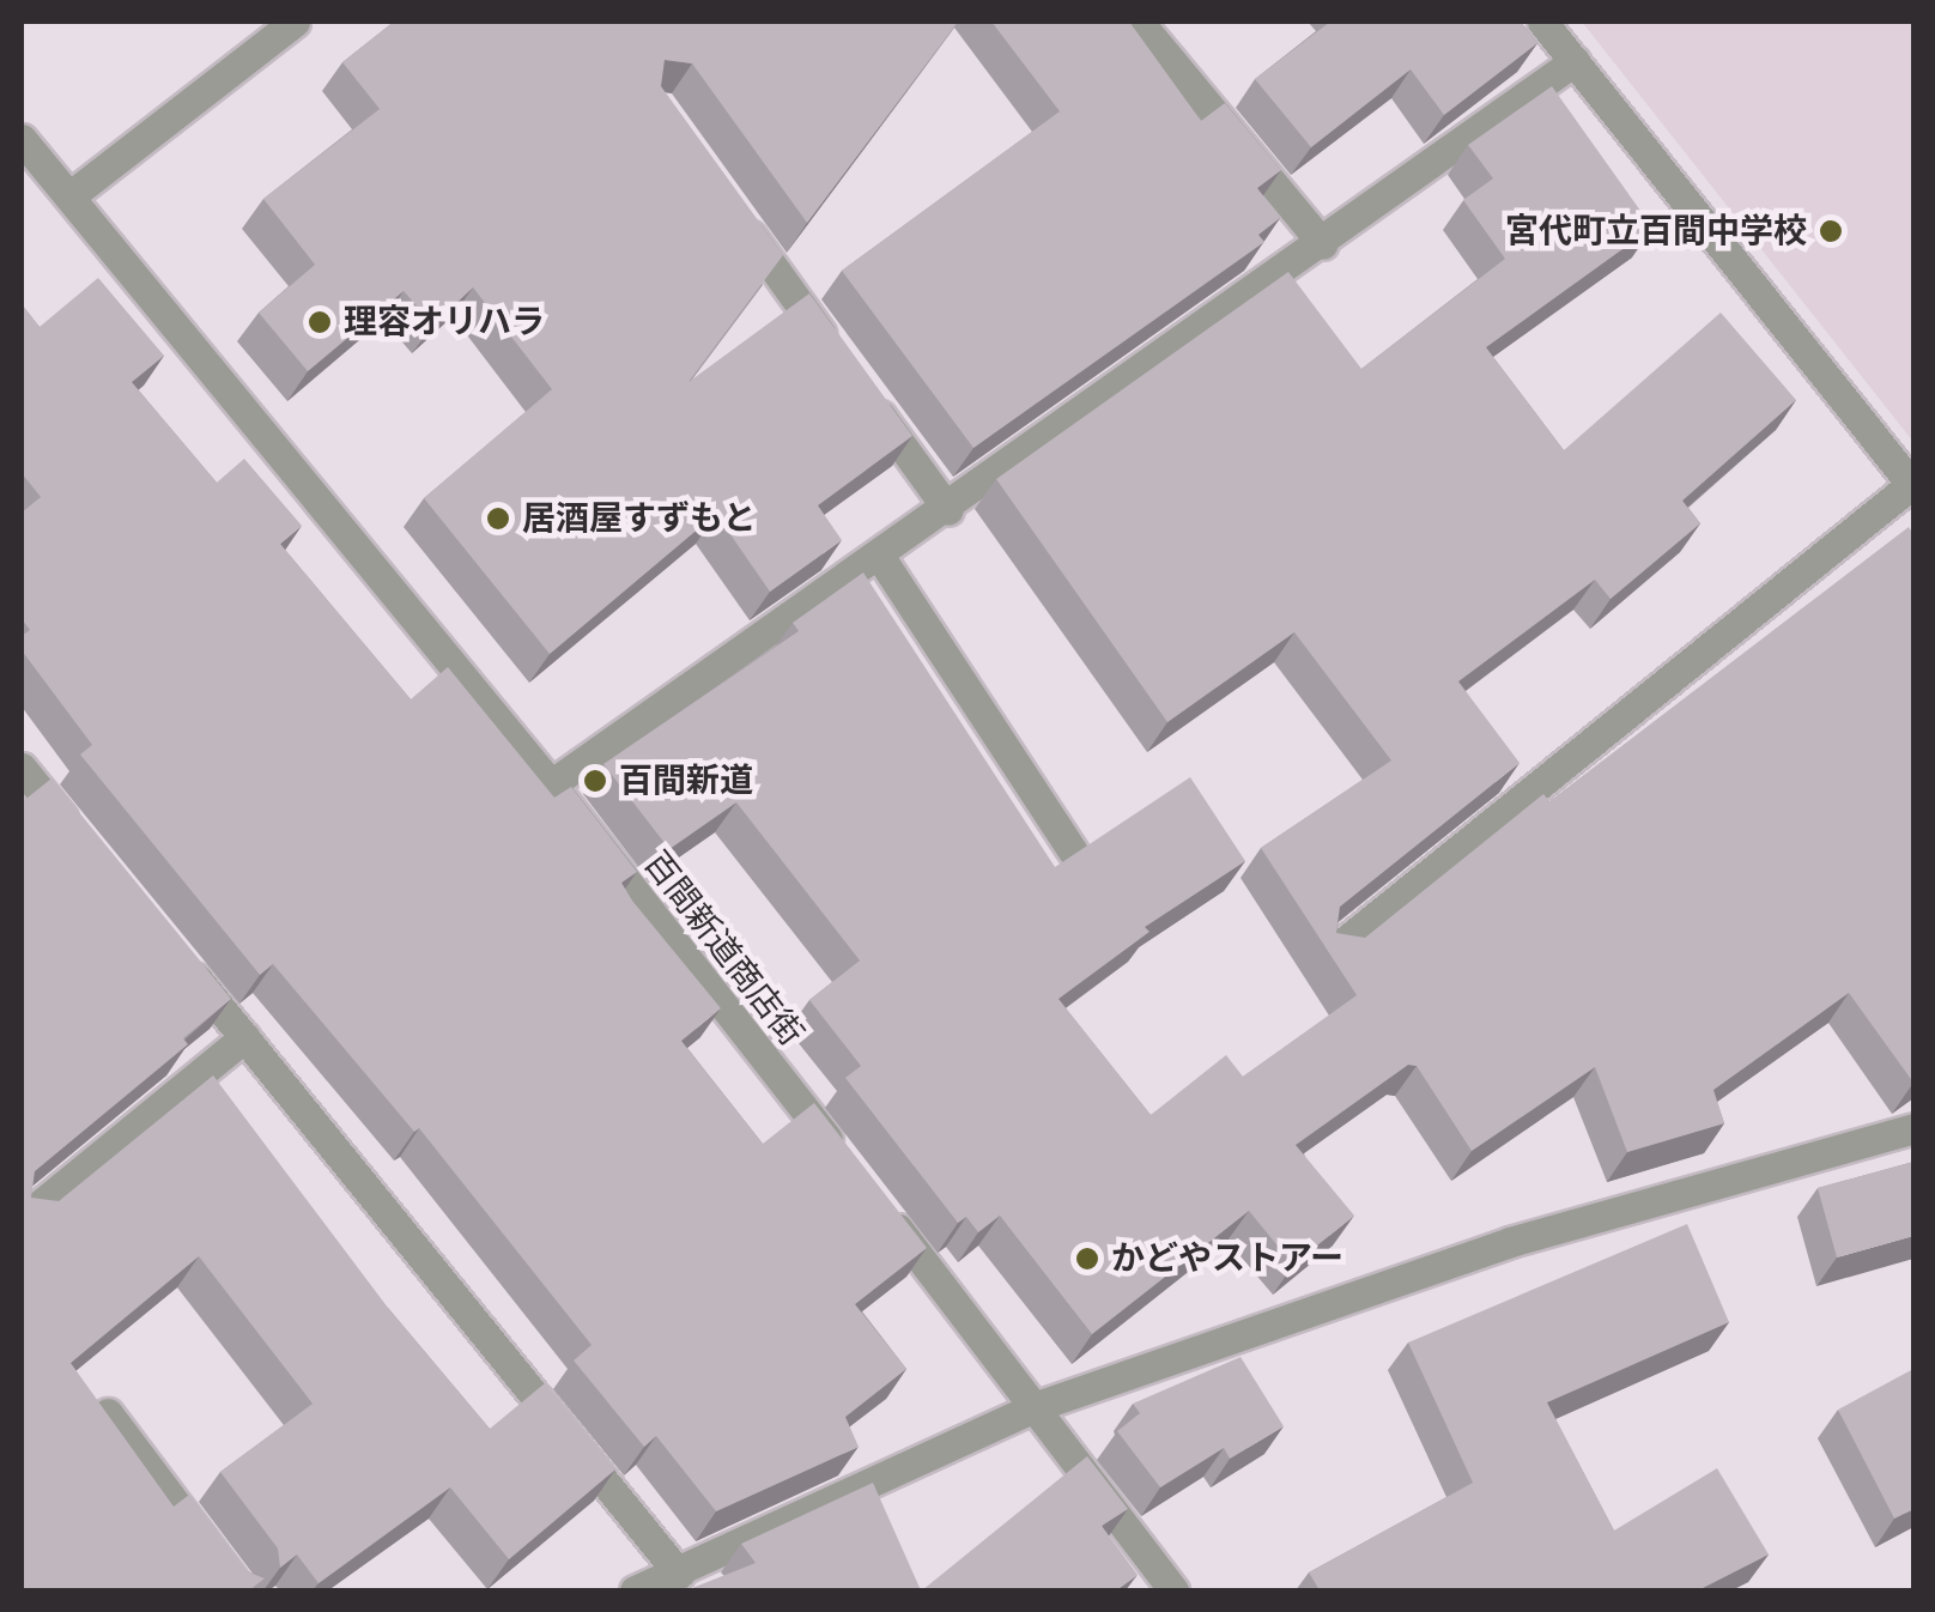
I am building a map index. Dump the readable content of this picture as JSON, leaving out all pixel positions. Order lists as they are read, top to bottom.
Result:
{
  "streets": {
    "street": ["百間新道商店街"]
  },
  "places": [
    "宮代町立百間中学校",
    "理容オリハラ",
    "居酒屋すずもと",
    "百間新道",
    "かどやストアー"
  ]
}
